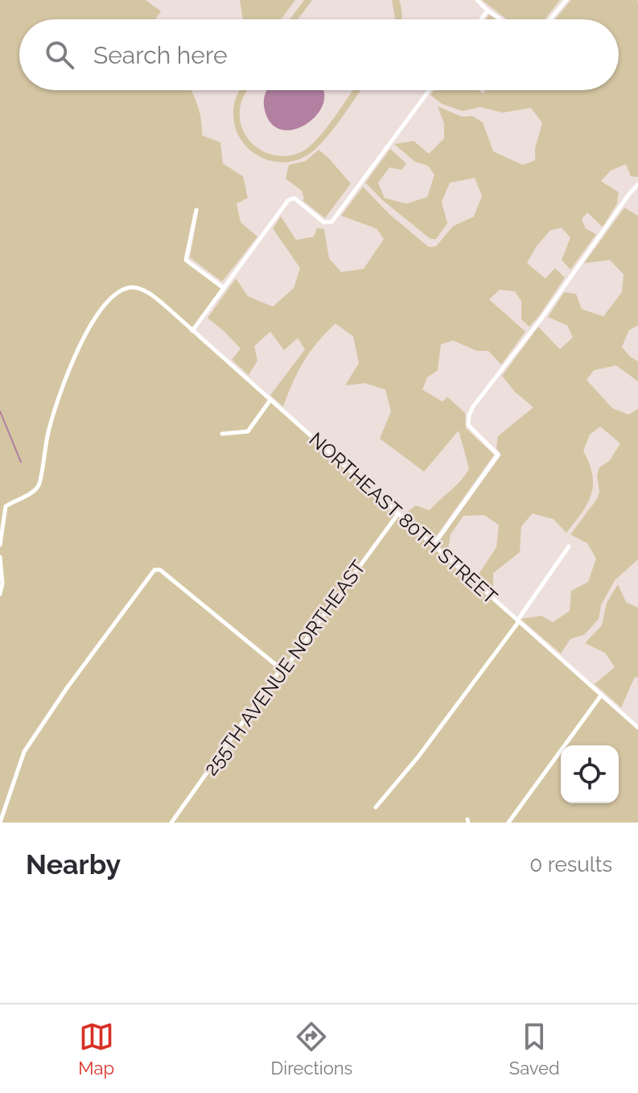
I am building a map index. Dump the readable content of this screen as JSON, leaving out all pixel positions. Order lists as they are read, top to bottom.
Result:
{
  "streets": {
    "street": ["NORTHEAST 80TH STREET", "255TH AVENUE NORTHEAST"]
  },
  "crossings": [
    ["NORTHEAST 80TH STREET", "255TH AVENUE NORTHEAST"]
  ],
  "page": {
    "search": "Search here",
    "heading": ["Nearby", "0 results"],
    "nav": ["Map", "Directions", "Saved"]
  }
}
